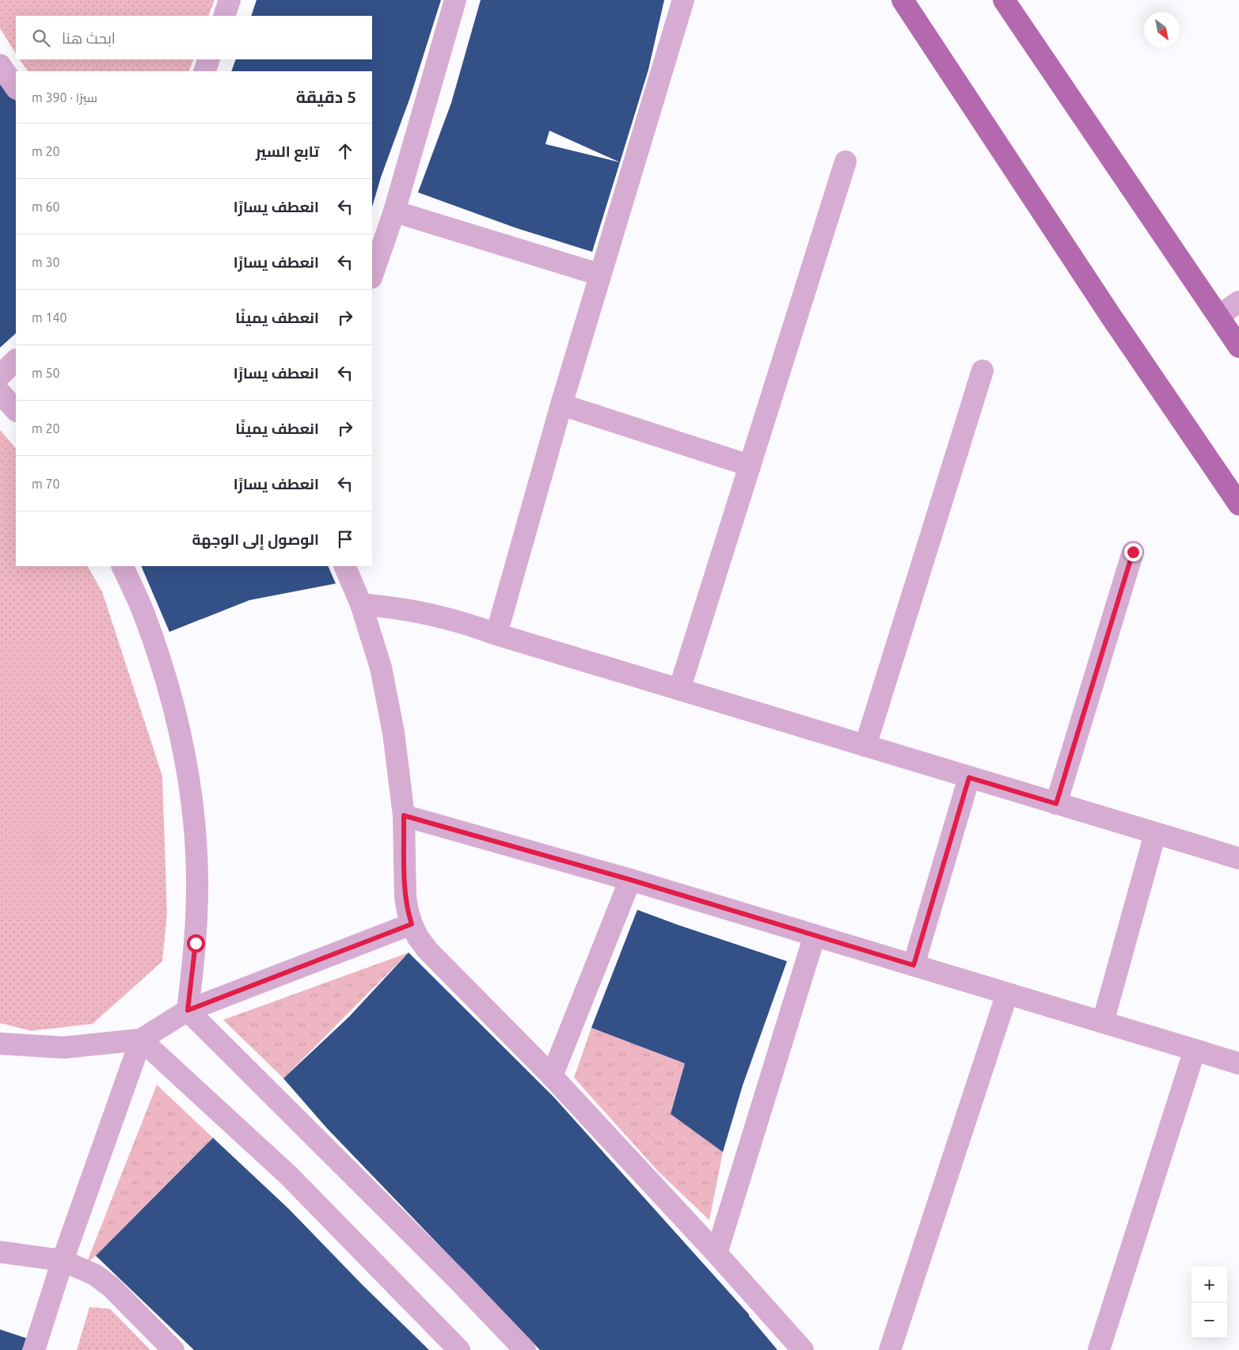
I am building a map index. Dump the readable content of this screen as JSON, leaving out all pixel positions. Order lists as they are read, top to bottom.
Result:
{
  "north": "bottom right",
  "page": {
    "search": "ابحث هنا",
    "heading": ["5 دقيقة", "سيرًا · 390 m"],
    "list": [
      ["تابع السير", "20 m"],
      ["انعطف يسارًا", "60 m"],
      ["انعطف يسارًا", "30 m"],
      ["انعطف يمينًا", "140 m"],
      ["انعطف يسارًا", "50 m"],
      ["انعطف يمينًا", "20 m"],
      ["انعطف يسارًا", "70 m"],
      "الوصول إلى الوجهة"
    ],
    "map_buttons": ["+", "−"]
  }
}
